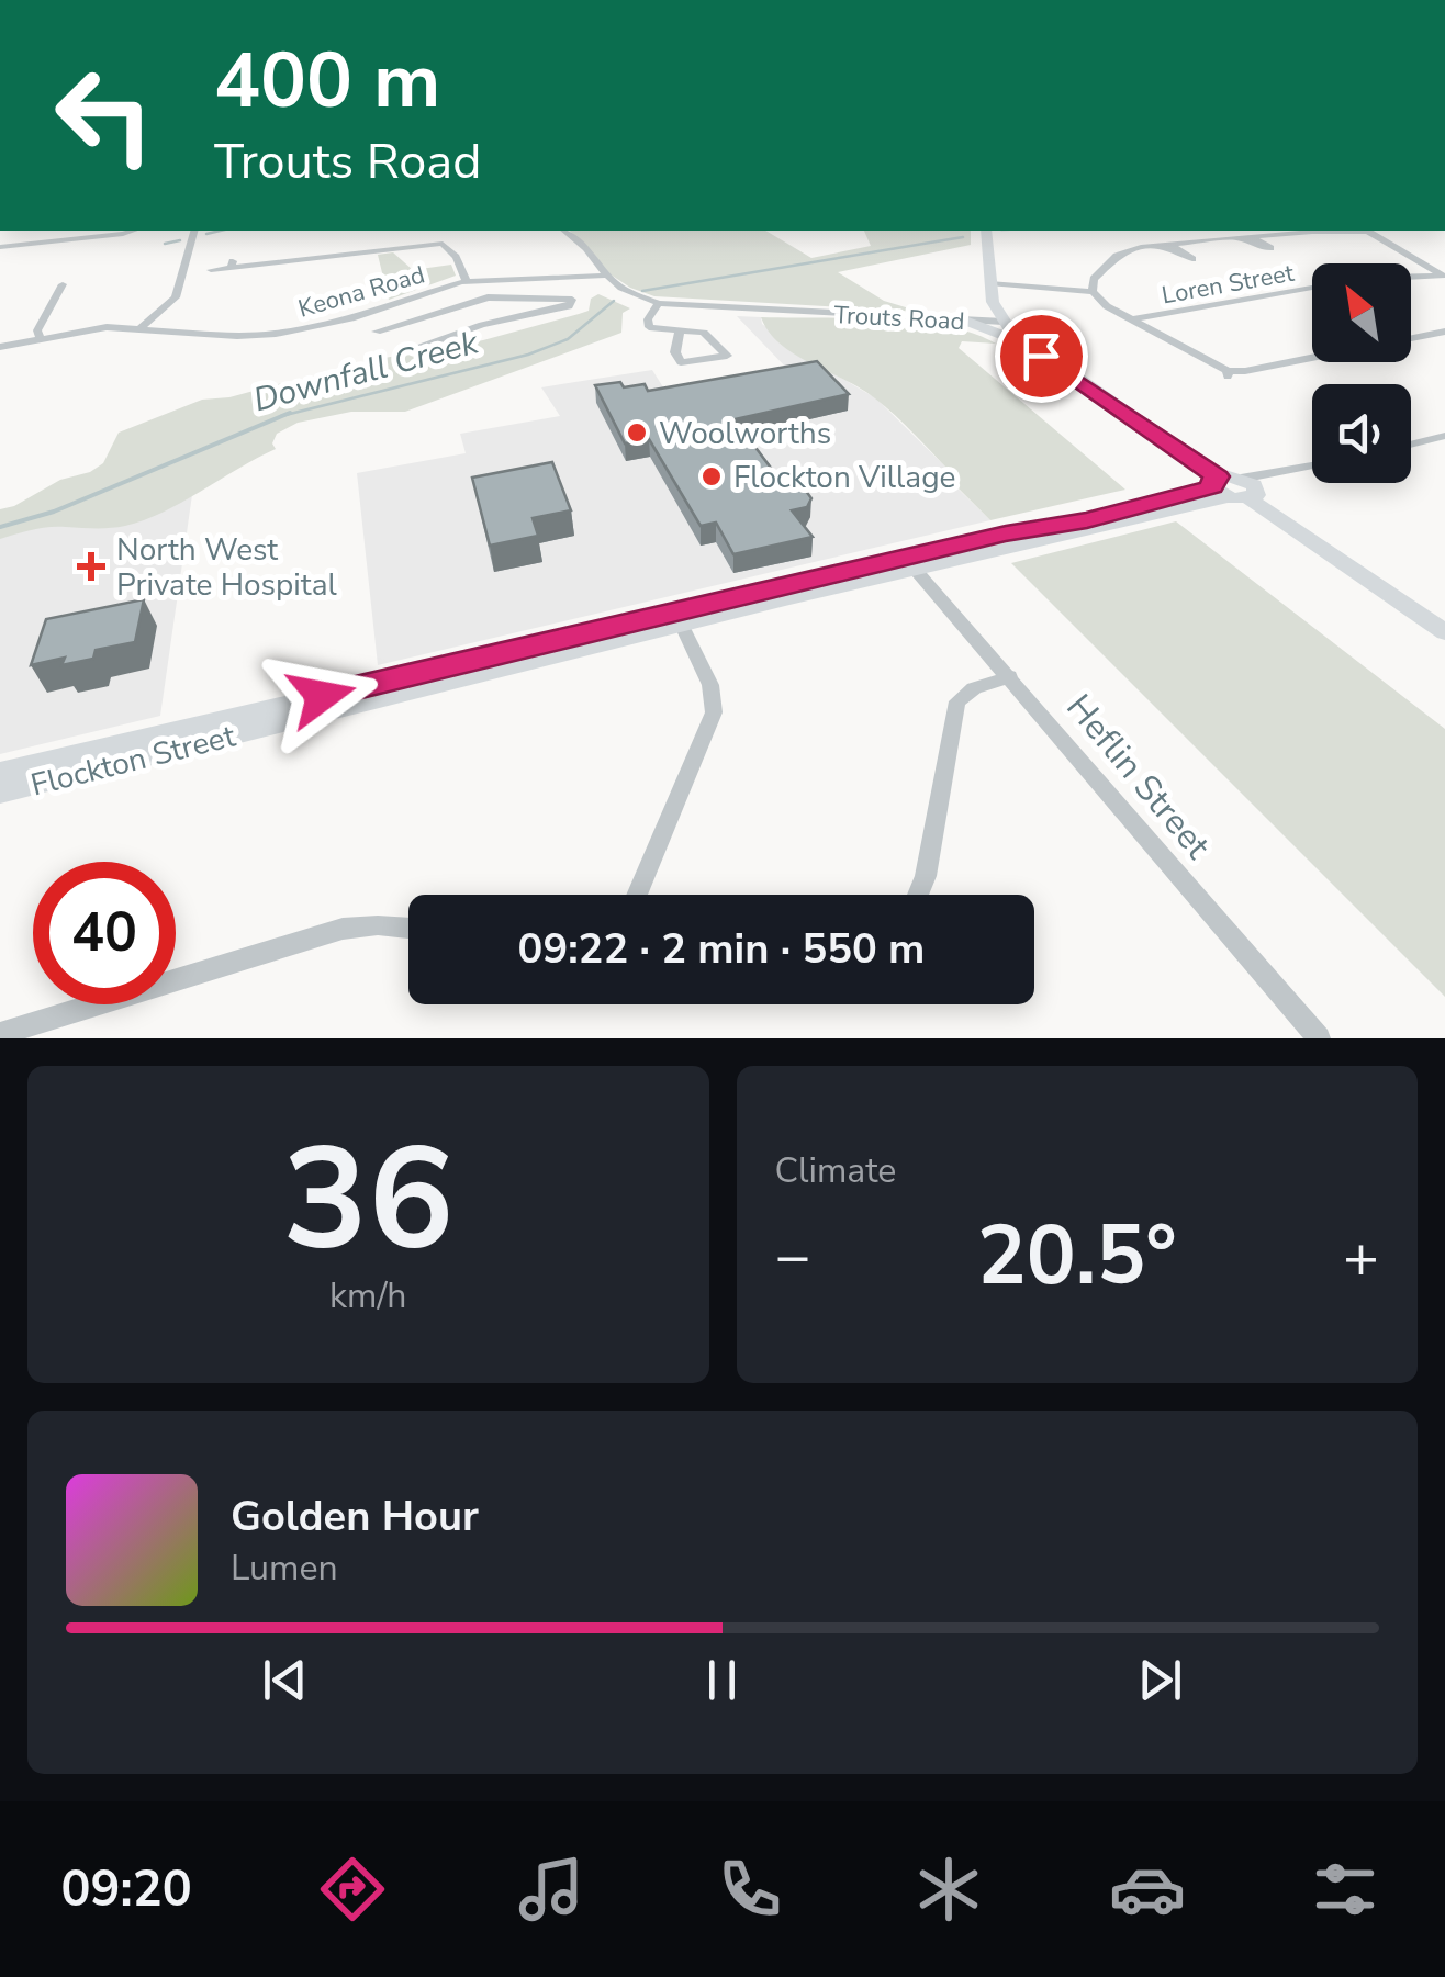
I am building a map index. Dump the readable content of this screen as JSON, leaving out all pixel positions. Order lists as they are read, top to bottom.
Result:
{
  "streets": {
    "street": [
      "Loren Street",
      "Keona Road",
      "Trouts Road",
      "Flockton Street",
      "Heflin Street"
    ]
  },
  "crossings": [
    ["Keona Road", "Trouts Road"],
    ["Trouts Road", "Flockton Street"],
    ["Flockton Street", "Heflin Street"]
  ],
  "water": ["Downfall Creek"],
  "places": {
    "other": ["Woolworths", "Flockton Village"],
    "health": ["North West Private Hospital"]
  },
  "north": "top left",
  "page": {
    "turn": ["400 m", "Trouts Road"],
    "limit": "40",
    "trip": "09:22 · 2 min · 550 m",
    "tile": [
      ["36", "km/h"],
      "Climate"
    ],
    "heat": ["−", "20.5°", "+"],
    "song": ["Golden Hour", "Lumen"],
    "tabs": "09:20"
  }
}
